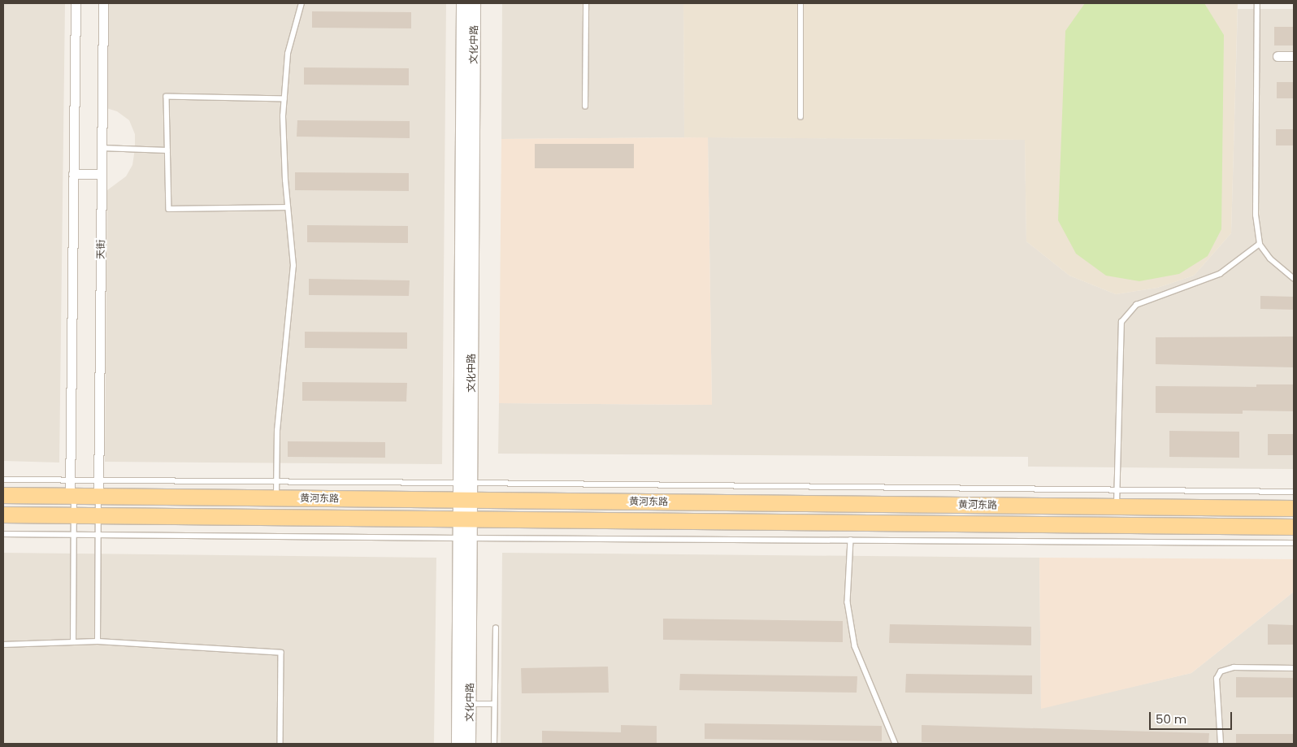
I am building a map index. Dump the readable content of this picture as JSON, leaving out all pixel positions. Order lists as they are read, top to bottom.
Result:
{
  "streets": {
    "main road": ["黄河东路"],
    "street": ["文化中路", "天街"]
  },
  "crossings": [
    ["文化中路", "黄河东路"],
    ["天街", "黄河东路"]
  ],
  "scale_bar": "50 m"
}
